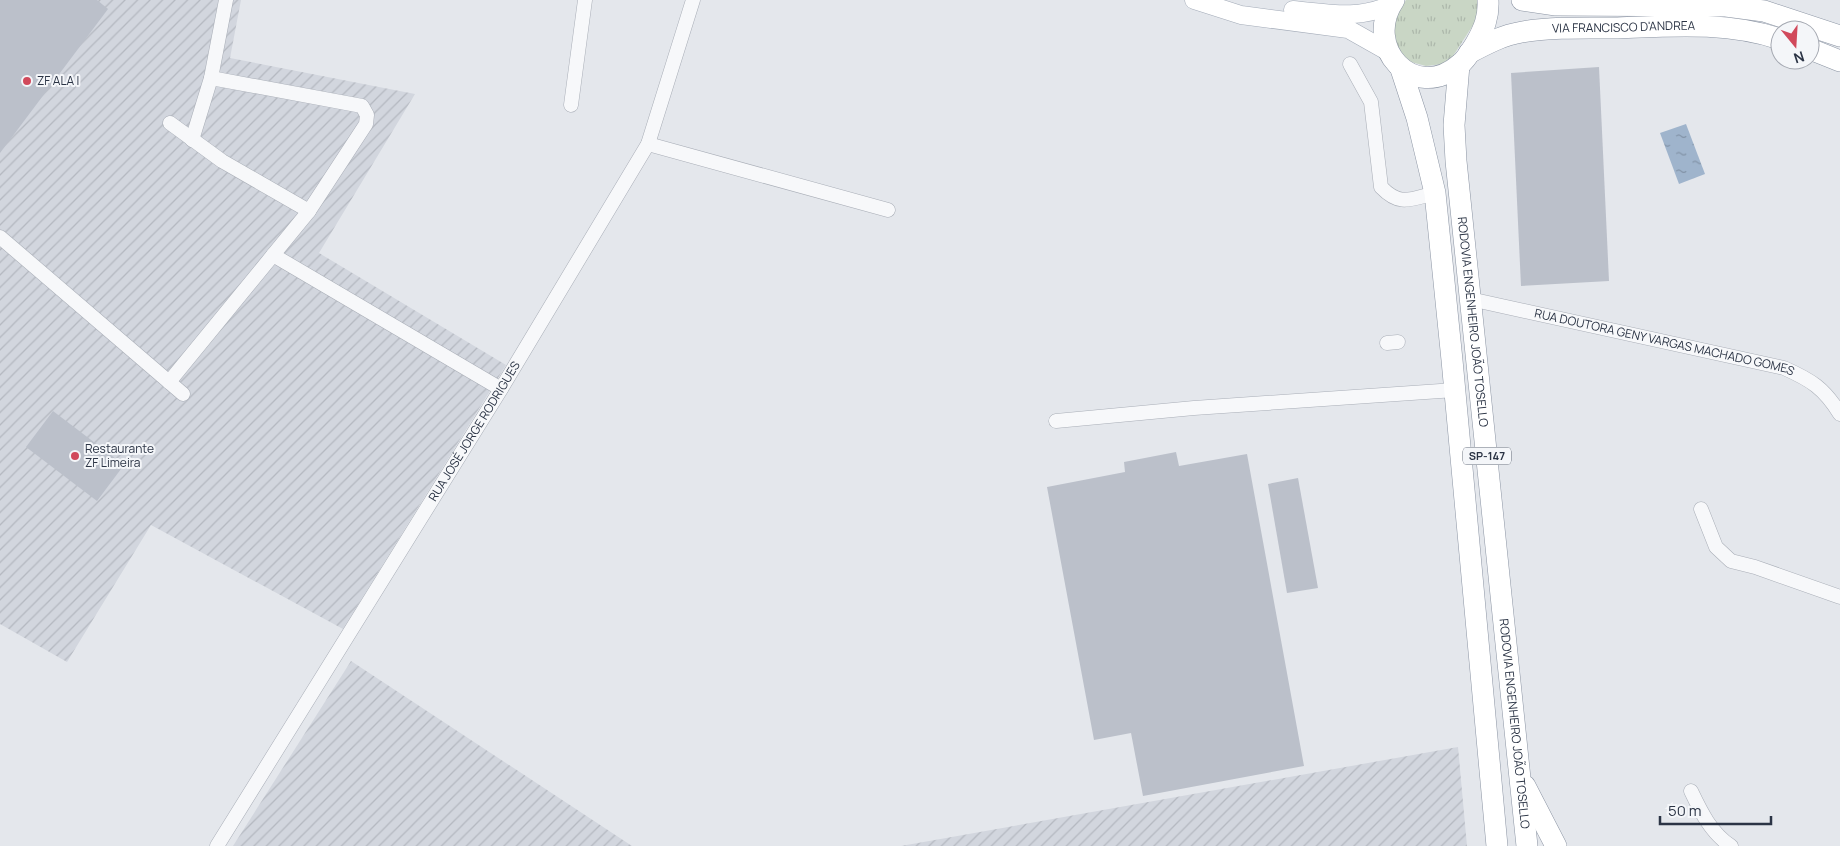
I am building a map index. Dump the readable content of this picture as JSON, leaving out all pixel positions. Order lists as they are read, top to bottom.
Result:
{
  "streets": {
    "highway": ["VIA FRANCISCO D'ANDREA", "RODOVIA ENGENHEIRO JOÃO TOSELLO", "SP-147"],
    "street": ["RUA DOUTORA GENY VARGAS MACHADO GOMES", "RUA JOSÉ JORGE RODRIGUES"]
  },
  "crossings": [
    ["VIA FRANCISCO D'ANDREA", "RODOVIA ENGENHEIRO JOÃO TOSELLO"],
    ["RODOVIA ENGENHEIRO JOÃO TOSELLO", "RUA DOUTORA GENY VARGAS MACHADO GOMES"]
  ],
  "places": ["ZF ALA I", "Restaurante ZF Limeira"],
  "scale_bar": "50 m",
  "north": "bottom"
}
